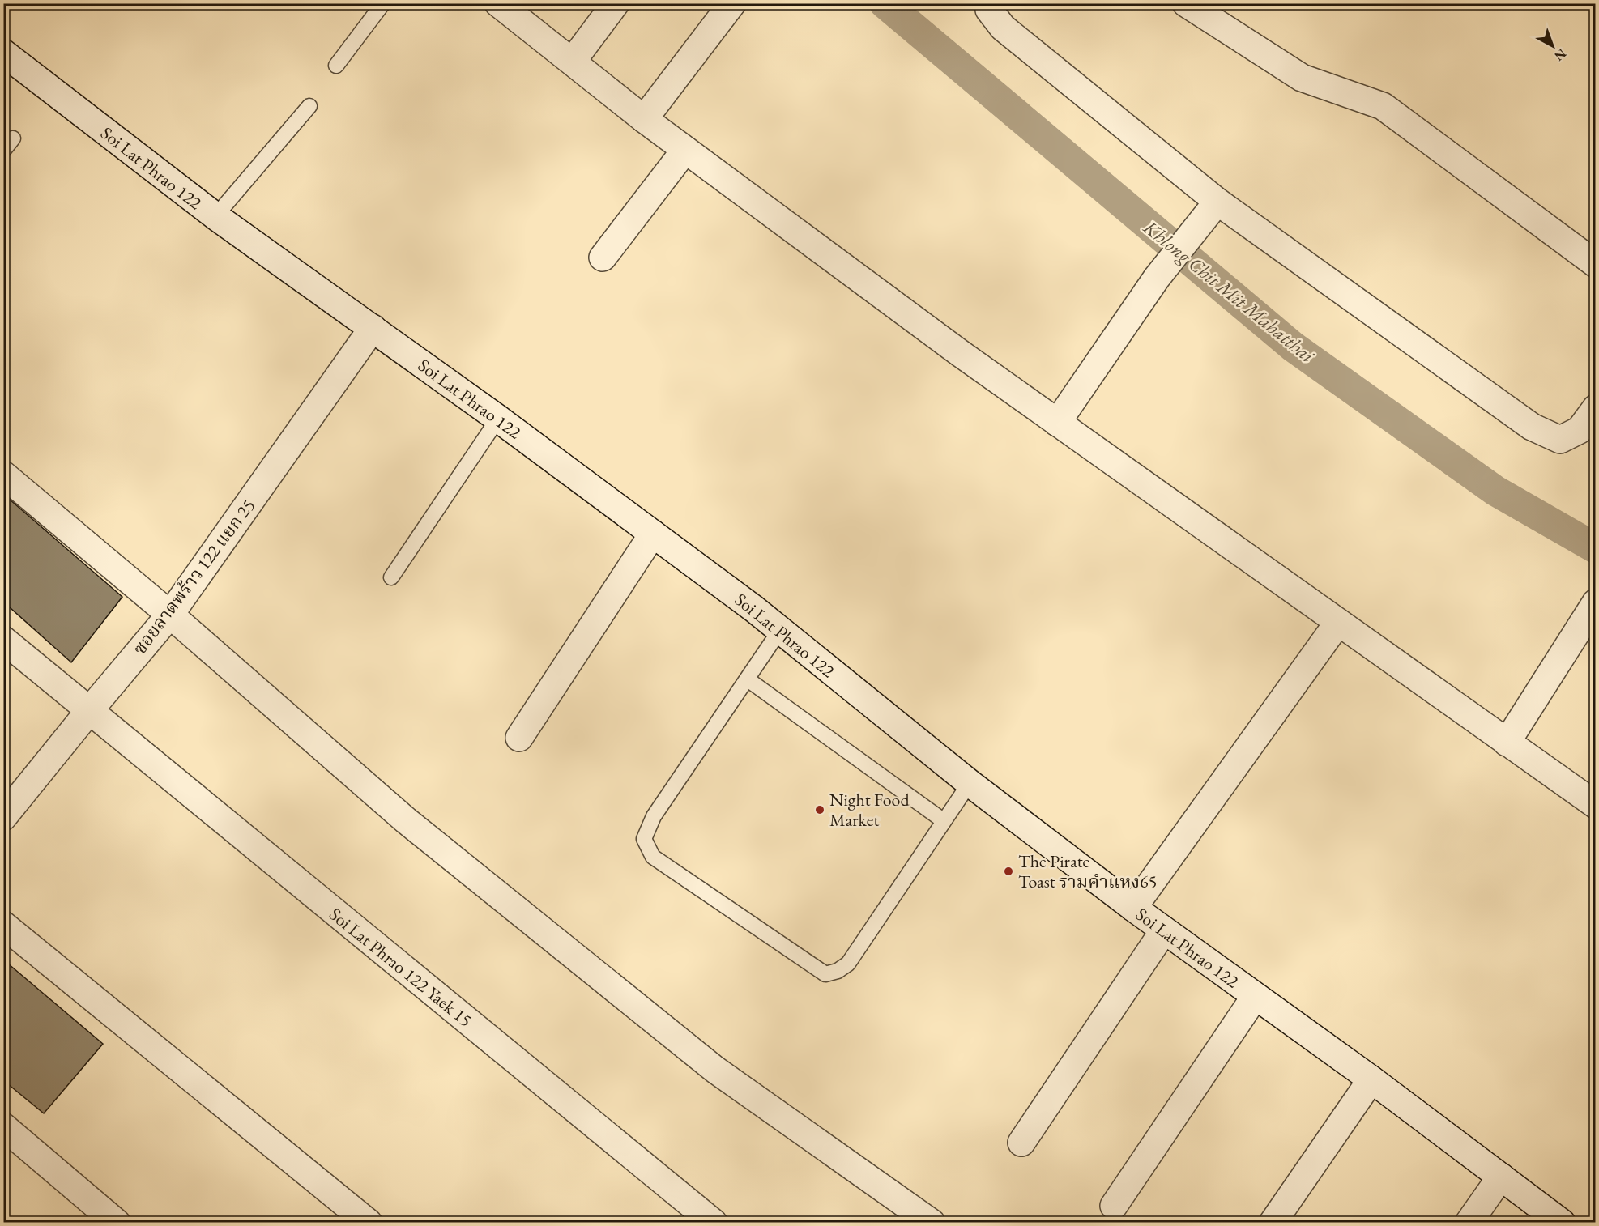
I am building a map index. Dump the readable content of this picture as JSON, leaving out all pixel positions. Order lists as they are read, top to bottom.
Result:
{
  "streets": {
    "street": ["Soi Lat Phrao 122", "ซอยลาดพร้าว 122 แยก 25", "Soi Lat Phrao 122 Yaek 15"]
  },
  "crossings": [
    ["Soi Lat Phrao 122", "ซอยลาดพร้าว 122 แยก 25"],
    ["ซอยลาดพร้าว 122 แยก 25", "Soi Lat Phrao 122 Yaek 15"]
  ],
  "water": ["Khlong Chit Mit Mahatthai"],
  "places": ["Night Food Market", "The Pirate Toast รามคำแหง65"],
  "north": "bottom right"
}
